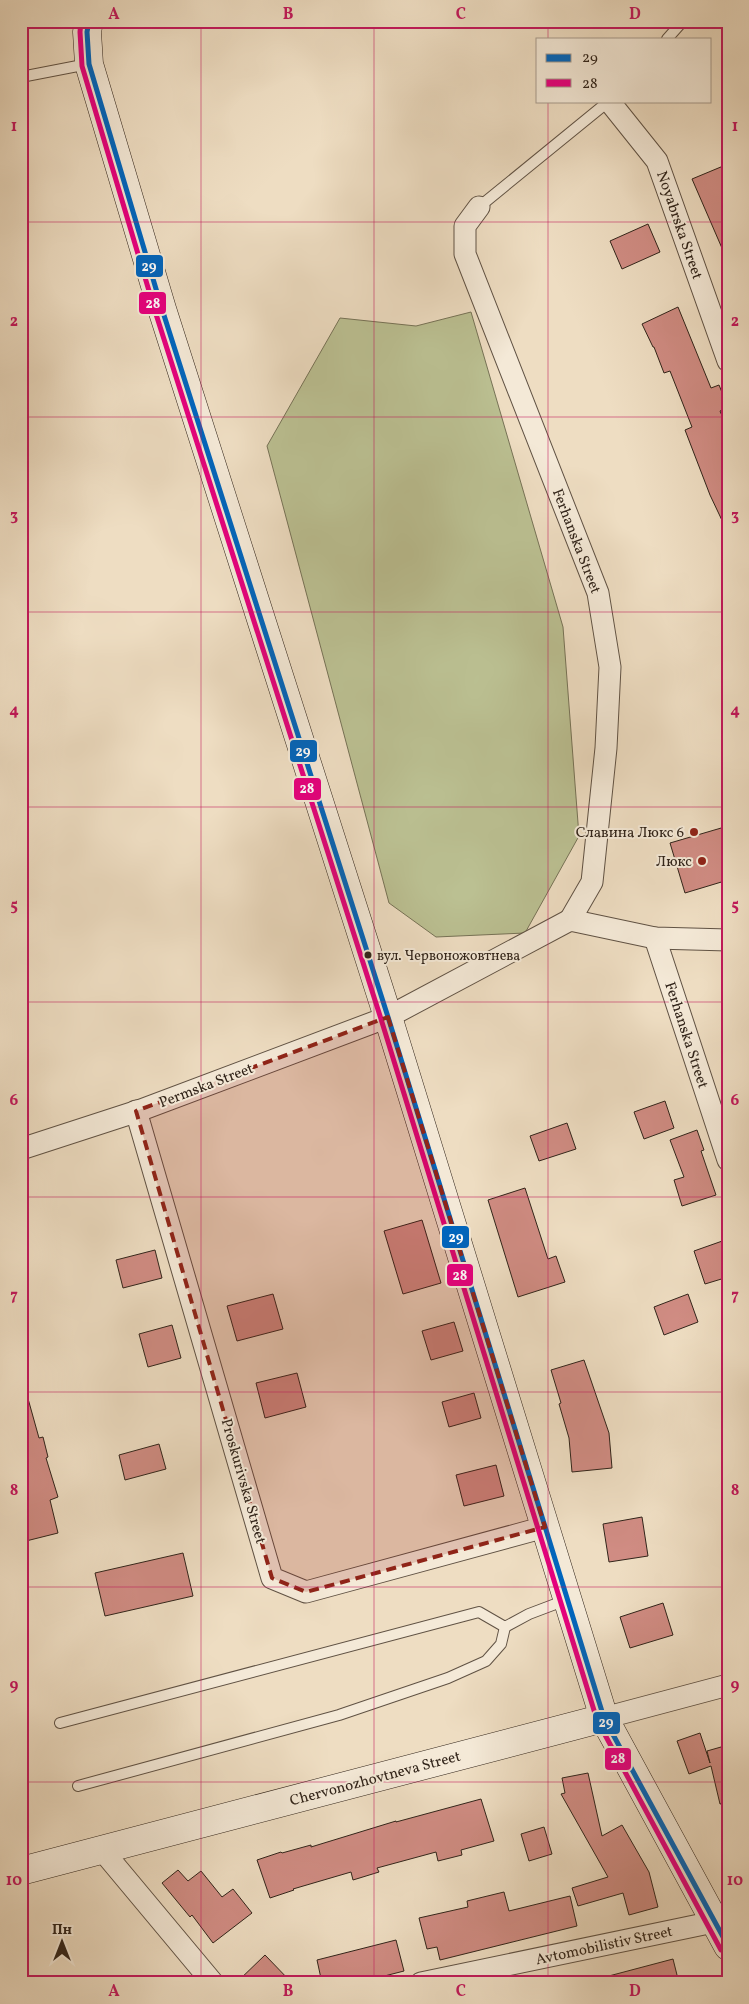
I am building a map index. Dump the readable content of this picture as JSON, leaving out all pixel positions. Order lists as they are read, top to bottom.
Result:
{
  "streets": {
    "main road": ["Chervonozhovtneva Street"],
    "street": [
      "Noyabrska Street",
      "Ferhanska Street",
      "Permska Street",
      "Proskurivska Street",
      "Avtomobilistiv Street"
    ]
  },
  "crossings": [
    ["Permska Street", "Proskurivska Street"]
  ],
  "places": ["Славина Люкс 6", "Люкс", "вул. Червоножовтнева"],
  "lines": ["transit line 29", "transit line 28"],
  "legend": ["29", "28"],
  "north": "top",
  "grid": {
    "columns": [
      "A",
      "B",
      "C",
      "D"
    ],
    "rows": [
      "1",
      "2",
      "3",
      "4",
      "5",
      "6",
      "7",
      "8",
      "9",
      "10"
    ]
  }
}
